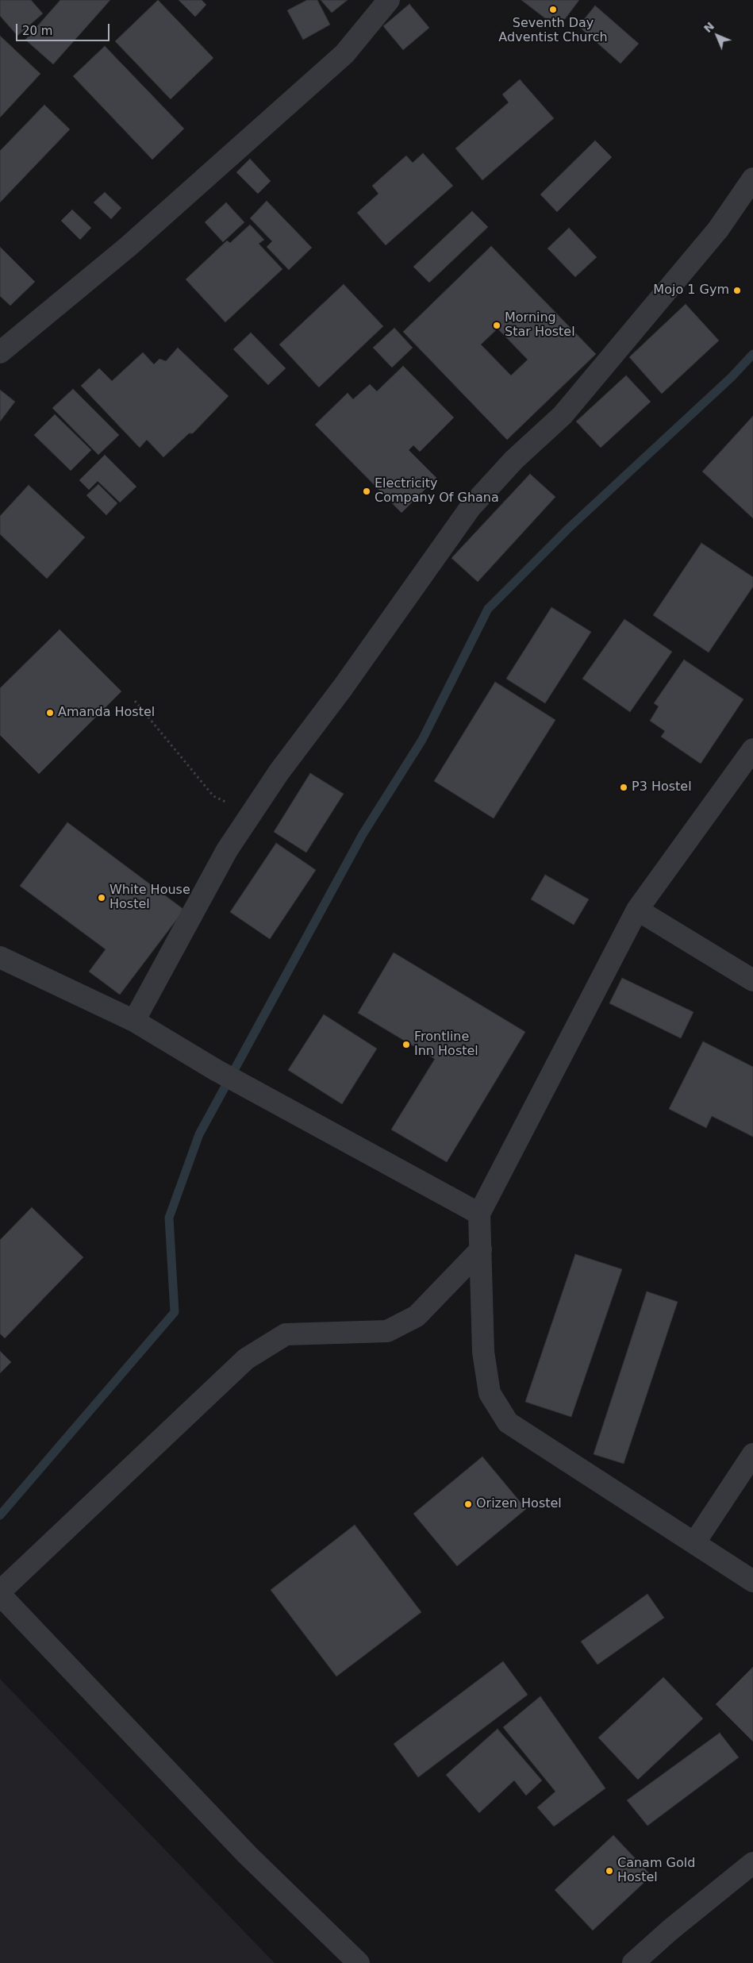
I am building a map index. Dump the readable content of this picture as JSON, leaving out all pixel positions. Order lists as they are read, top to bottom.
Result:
{
  "places": [
    "Seventh Day Adventist Church",
    "Mojo 1 Gym",
    "Morning Star Hostel",
    "Electricity Company Of Ghana",
    "Amanda Hostel",
    "P3 Hostel",
    "White House Hostel",
    "Frontline Inn Hostel",
    "Orizen Hostel",
    "Canam Gold Hostel"
  ],
  "scale_bar": "20 m",
  "north": "top left"
}
